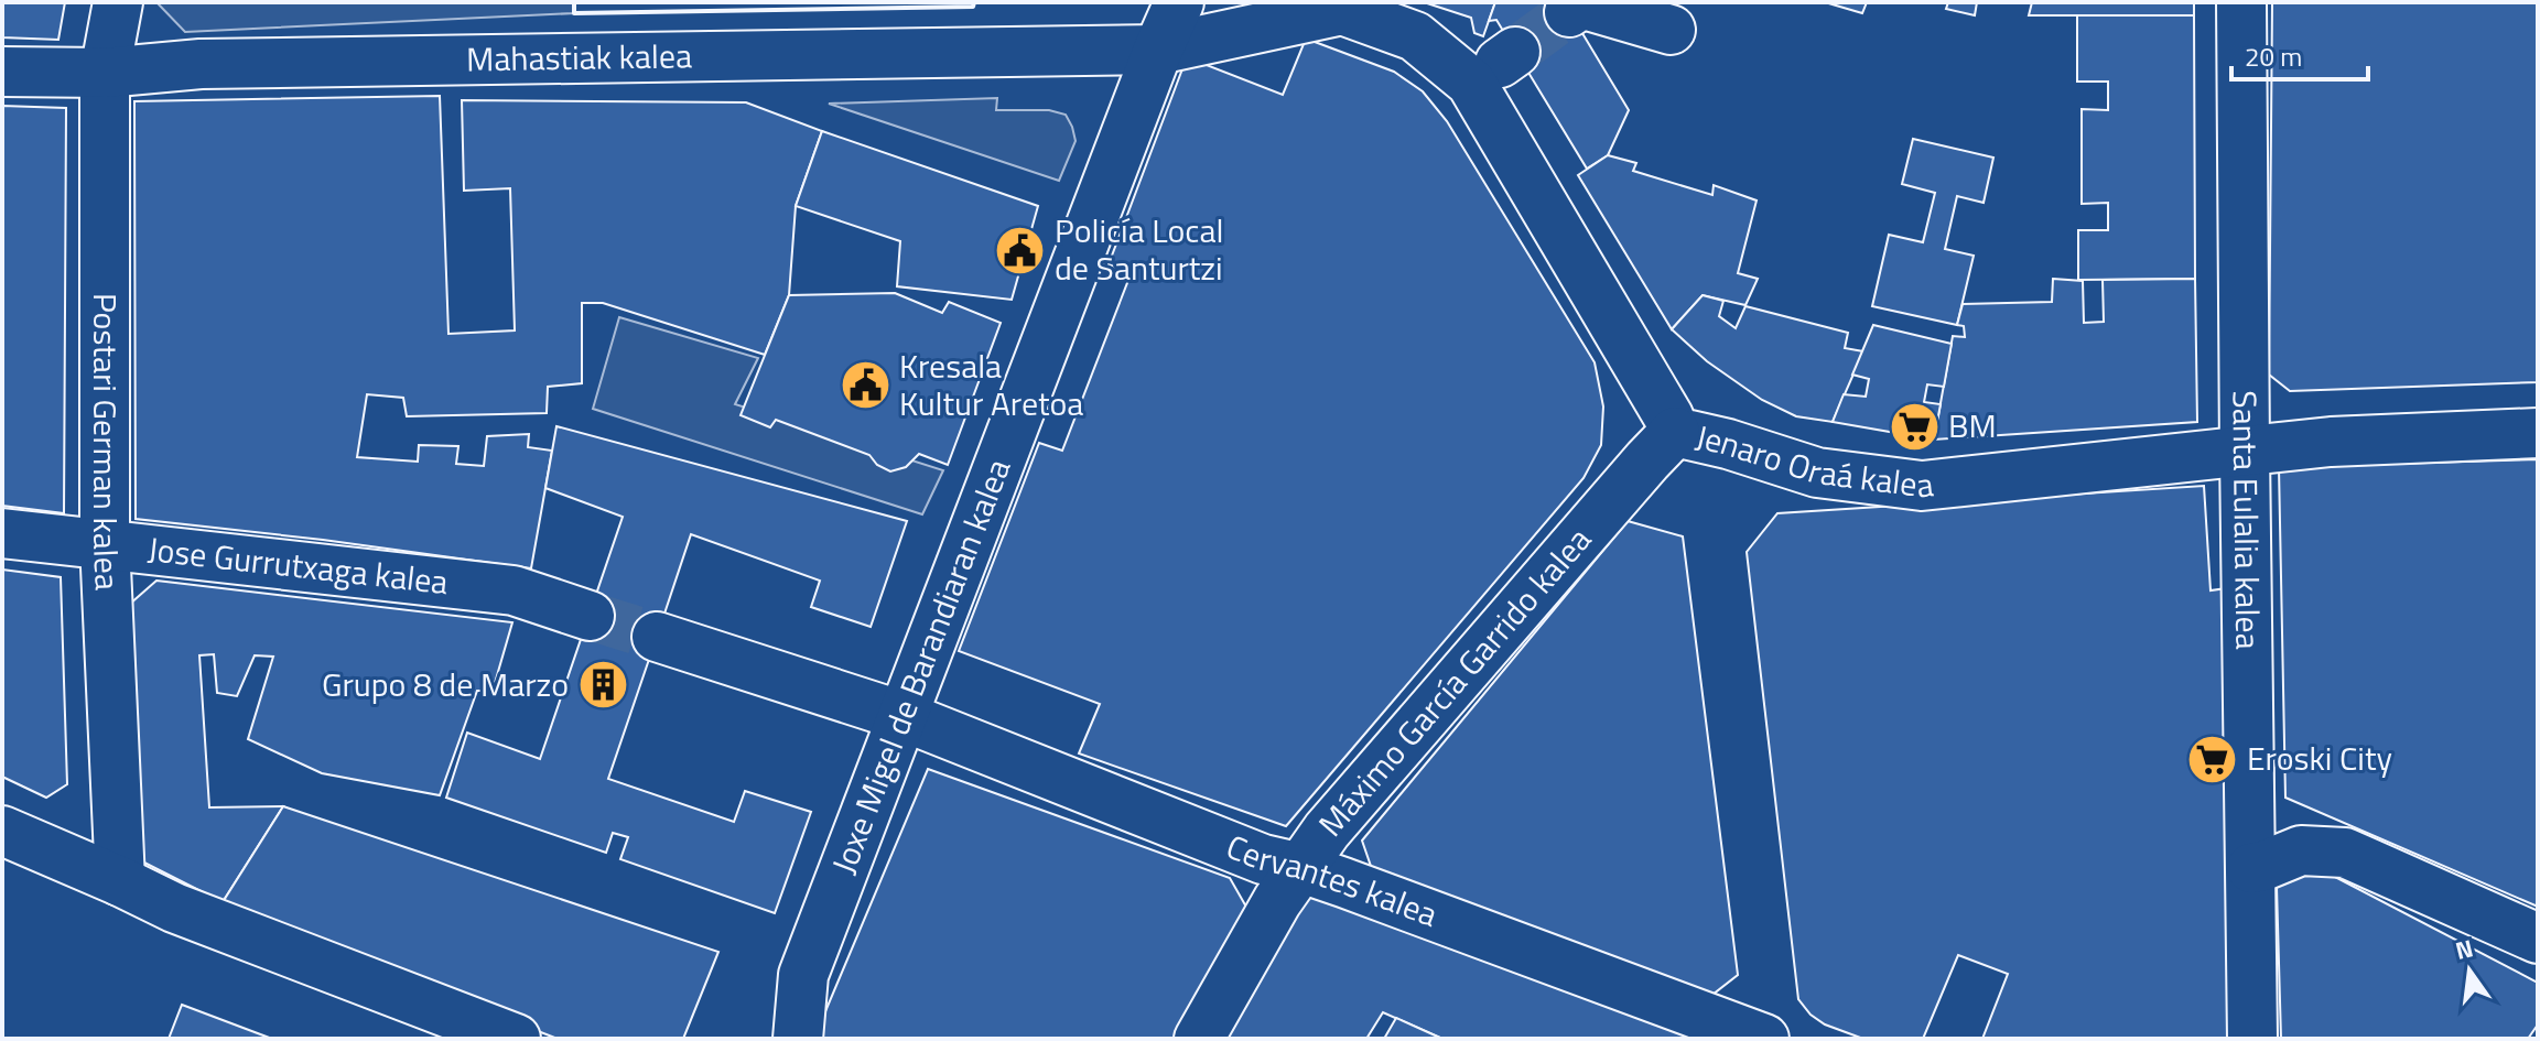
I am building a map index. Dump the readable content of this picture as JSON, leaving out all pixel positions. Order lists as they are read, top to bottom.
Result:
{
  "streets": {
    "street": [
      "Mahastiak kalea",
      "Postari German kalea",
      "Jenaro Oraá kalea",
      "Santa Eulalia kalea",
      "Jose Gurrutxaga kalea",
      "Joxe Migel de Barandiaran kalea",
      "Máximo García Garrido kalea",
      "Cervantes kalea"
    ]
  },
  "crossings": [
    ["Mahastiak kalea", "Postari German kalea"],
    ["Mahastiak kalea", "Jenaro Oraá kalea"],
    ["Mahastiak kalea", "Joxe Migel de Barandiaran kalea"],
    ["Postari German kalea", "Jose Gurrutxaga kalea"],
    ["Jenaro Oraá kalea", "Santa Eulalia kalea"],
    ["Jenaro Oraá kalea", "Joxe Migel de Barandiaran kalea"],
    ["Jenaro Oraá kalea", "Máximo García Garrido kalea"],
    ["Joxe Migel de Barandiaran kalea", "Cervantes kalea"],
    ["Máximo García Garrido kalea", "Cervantes kalea"]
  ],
  "places": {
    "public building": ["Policía Local de Santurtzi", "Kresala Kultur Aretoa"],
    "supermarket": ["BM", "Eroski City"],
    "building": ["Grupo 8 de Marzo"]
  },
  "scale_bar": "20 m",
  "north": "top"
}
